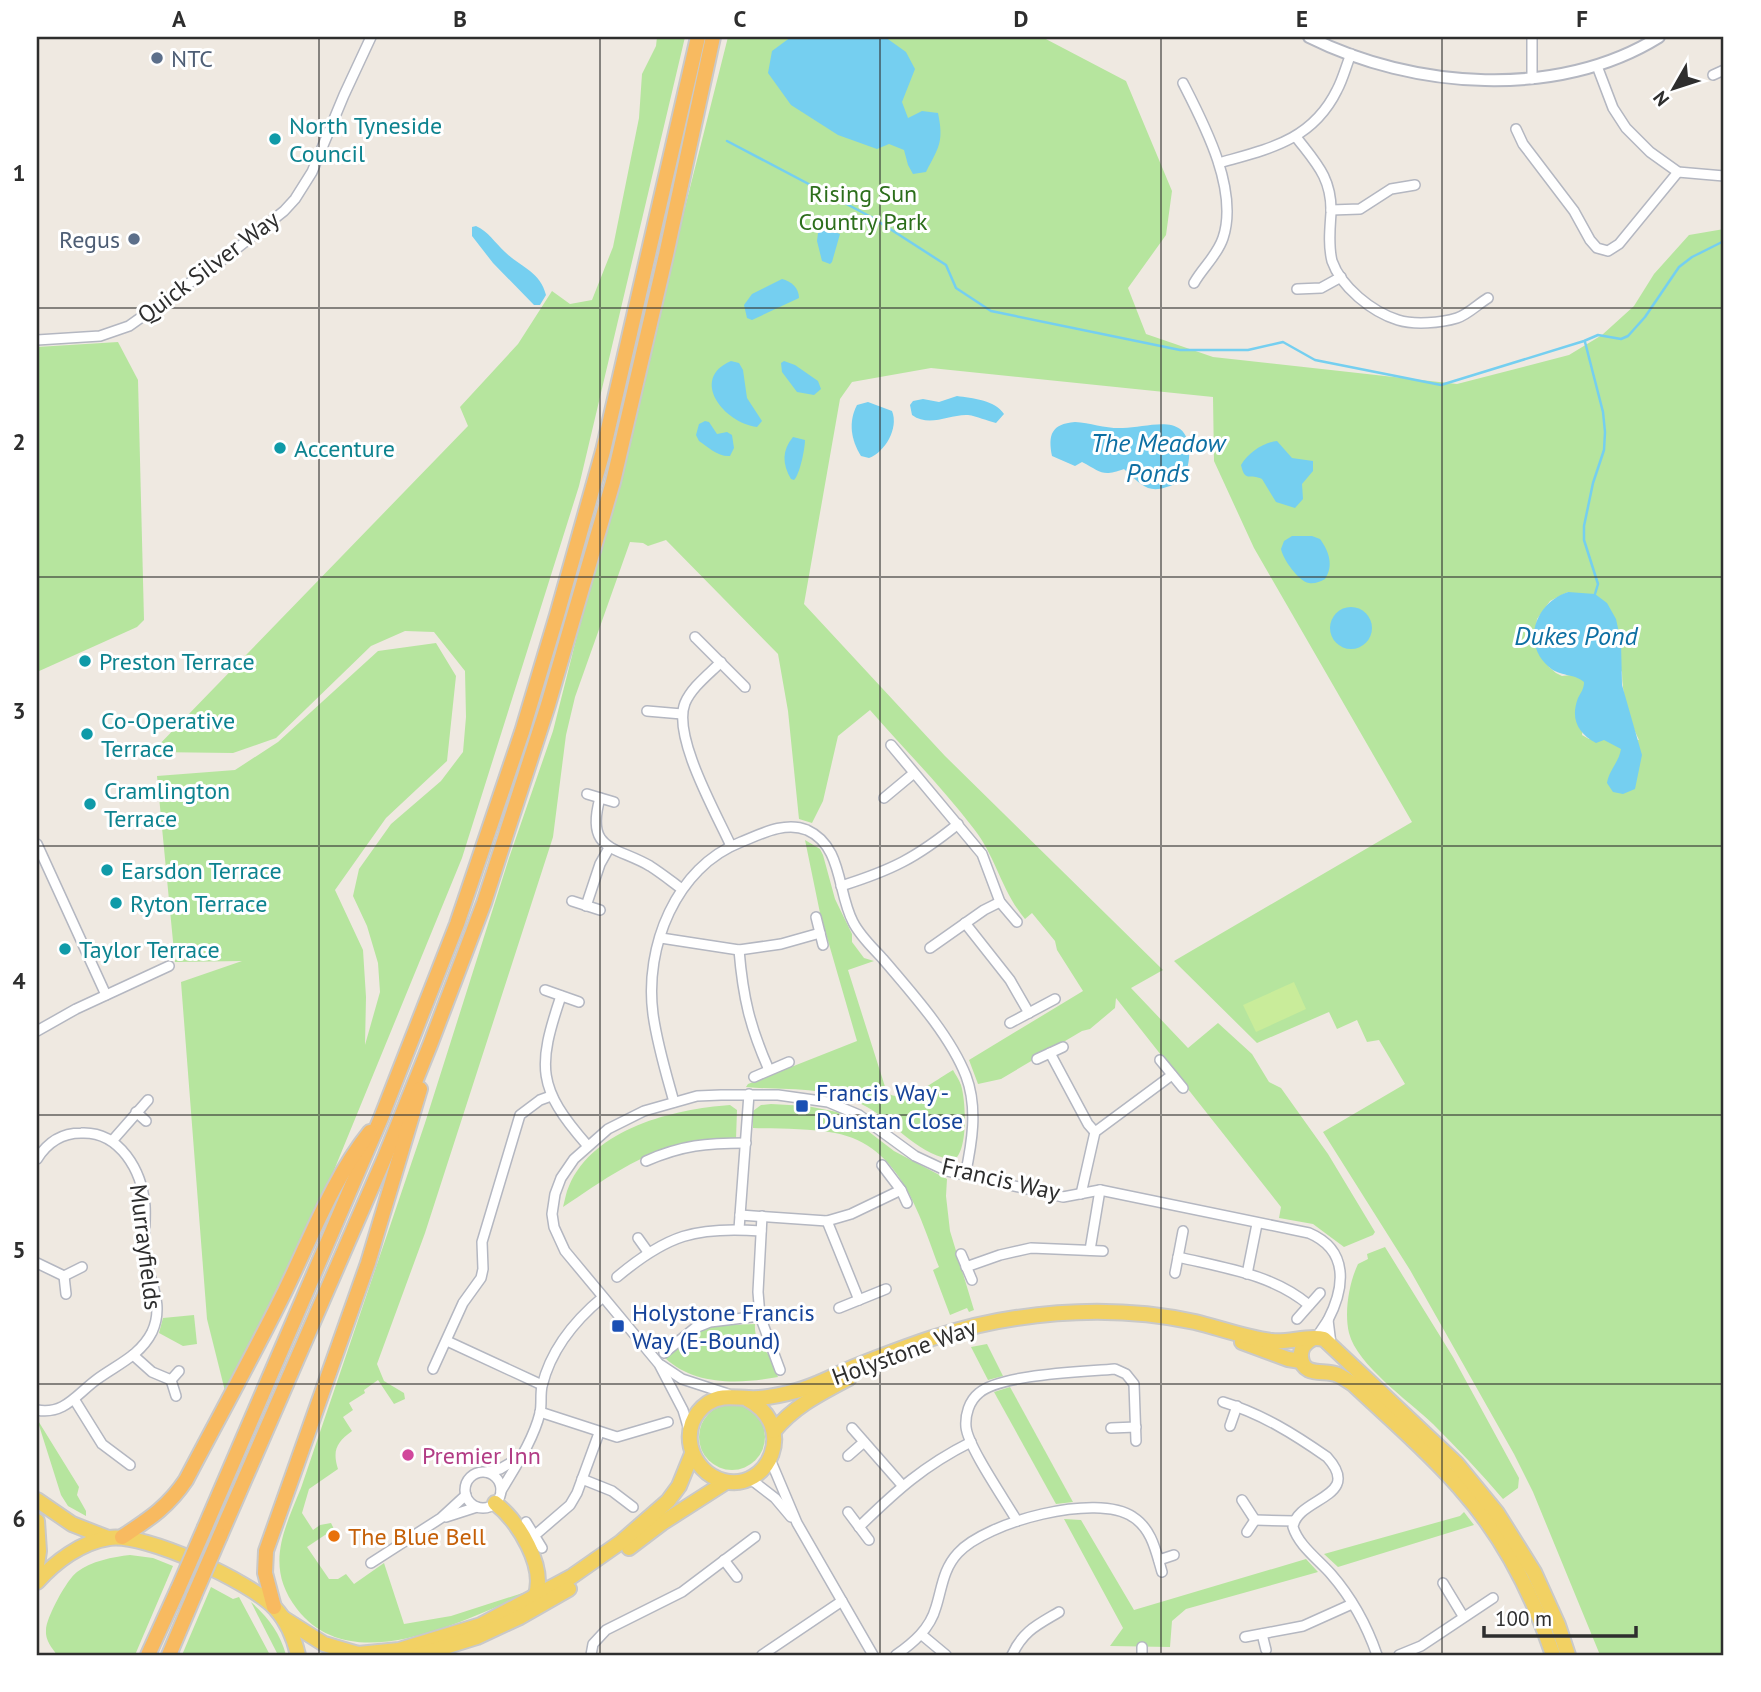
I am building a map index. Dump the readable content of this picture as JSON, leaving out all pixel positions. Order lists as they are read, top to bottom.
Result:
{
  "streets": {
    "main road": ["Holystone Way"],
    "street": ["Quick Silver Way", "Francis Way", "Murrayfields"]
  },
  "crossings": [
    ["Francis Way", "Holystone Way"]
  ],
  "water": ["The Meadow Ponds", "Dukes Pond"],
  "parks": ["Rising Sun Country Park"],
  "places": {
    "other": [
      "NTC",
      "North Tyneside Council",
      "Regus",
      "Accenture",
      "Preston Terrace",
      "Co-Operative Terrace",
      "Cramlington Terrace",
      "Earsdon Terrace",
      "Ryton Terrace",
      "Taylor Terrace",
      "Premier Inn",
      "The Blue Bell"
    ],
    "transit": ["Francis Way - Dunstan Close", "Holystone Francis Way (E-Bound)"]
  },
  "scale_bar": "100 m",
  "north": "bottom left",
  "grid": {
    "columns": [
      "A",
      "B",
      "C",
      "D",
      "E",
      "F"
    ],
    "rows": [
      "1",
      "2",
      "3",
      "4",
      "5",
      "6"
    ]
  }
}
